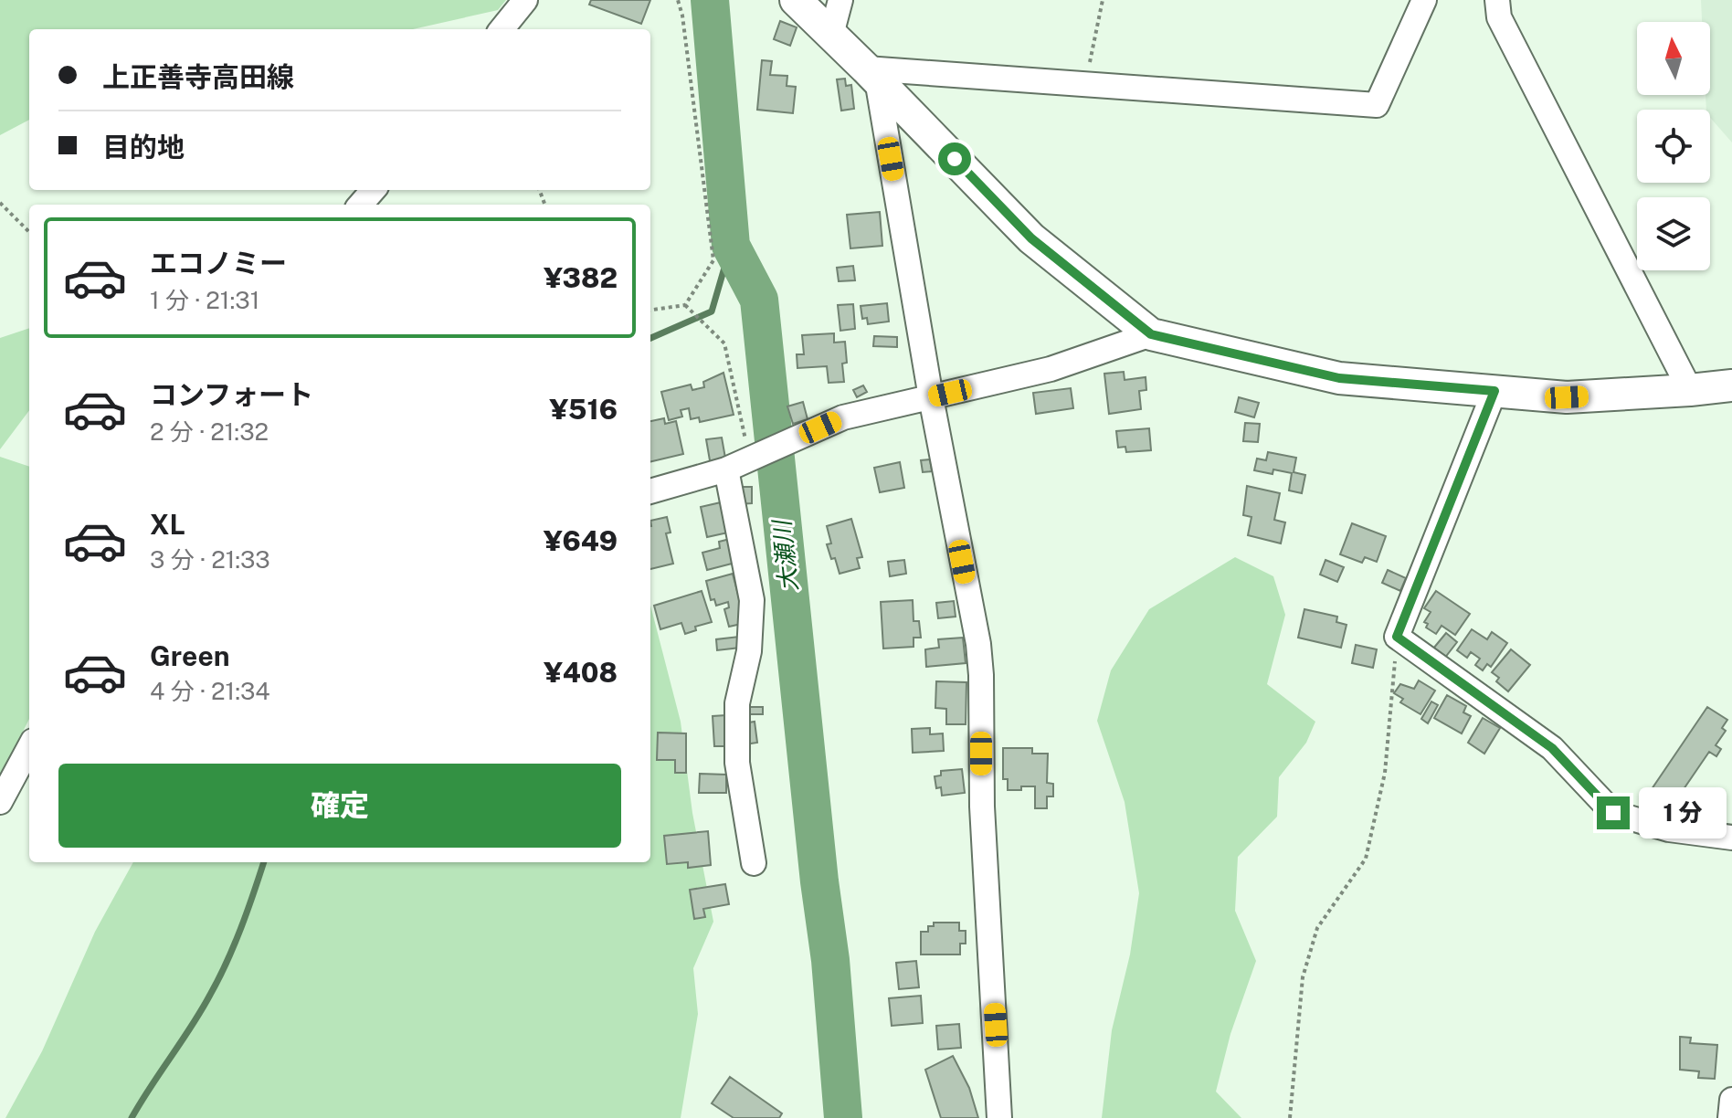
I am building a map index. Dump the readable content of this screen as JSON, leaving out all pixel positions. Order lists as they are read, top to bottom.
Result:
{
  "water": ["大瀬川"],
  "north": "top",
  "page": {
    "banner": ["上正善寺高田線", "目的地"],
    "list": [
      {
        "name": "エコノミー",
        "note": "1 分 · 21:31",
        "value": "¥382"
      },
      {
        "name": "コンフォート",
        "note": "2 分 · 21:32",
        "value": "¥516"
      },
      {
        "name": "XL",
        "note": "3 分 · 21:33",
        "value": "¥649"
      },
      {
        "name": "Green",
        "note": "4 分 · 21:34",
        "value": "¥408"
      }
    ],
    "buttons": "確定",
    "bubble": "1 分"
  }
}
